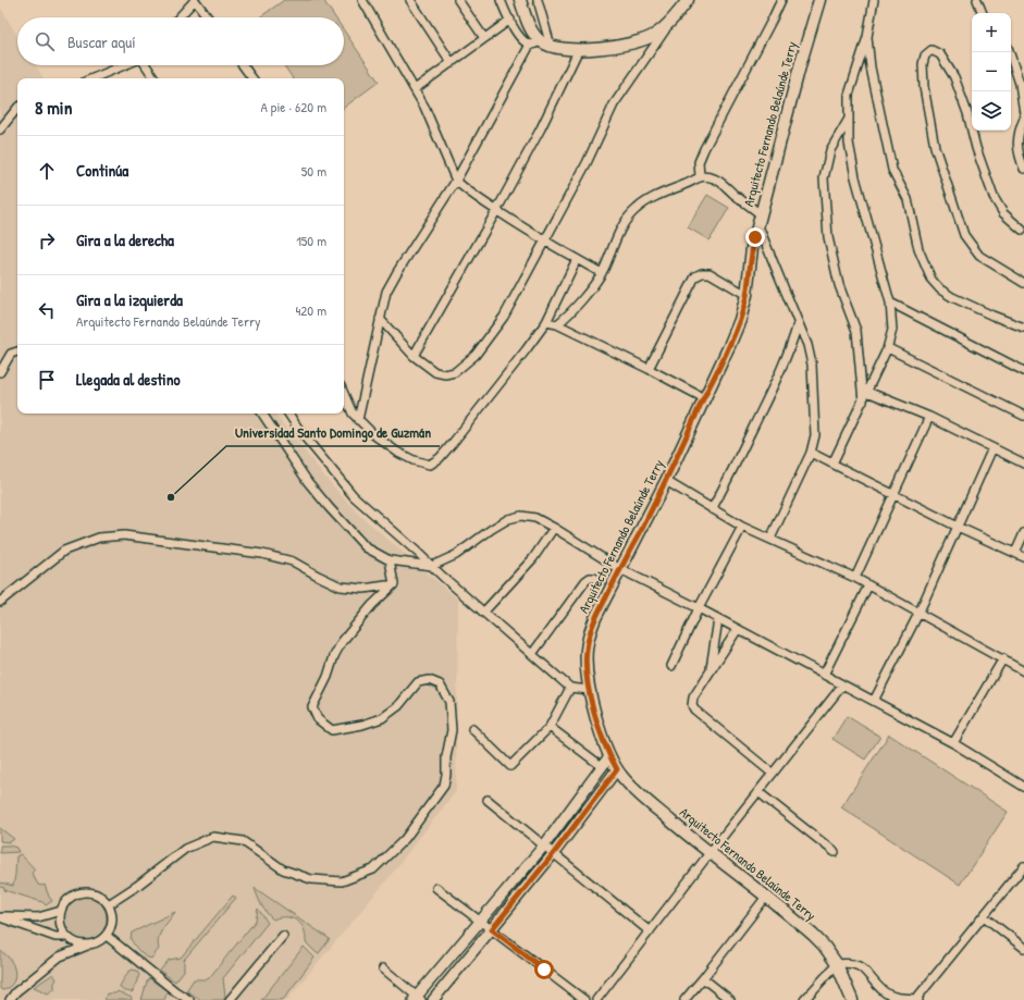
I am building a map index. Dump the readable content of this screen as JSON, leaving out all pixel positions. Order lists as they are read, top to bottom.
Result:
{
  "streets": {
    "main road": ["Arquitecto Fernando Belaúnde Terry"]
  },
  "places": ["Universidad Santo Domingo de Guzmán"],
  "page": {
    "map_buttons": ["+", "−"],
    "search": "Buscar aquí",
    "heading": ["8 min", "A pie · 620 m"],
    "list": [
      ["Continúa", "50 m"],
      ["Gira a la derecha", "150 m"],
      ["Gira a la izquierda", "Arquitecto Fernando Belaúnde Terry", "420 m"],
      "Llegada al destino"
    ]
  }
}
